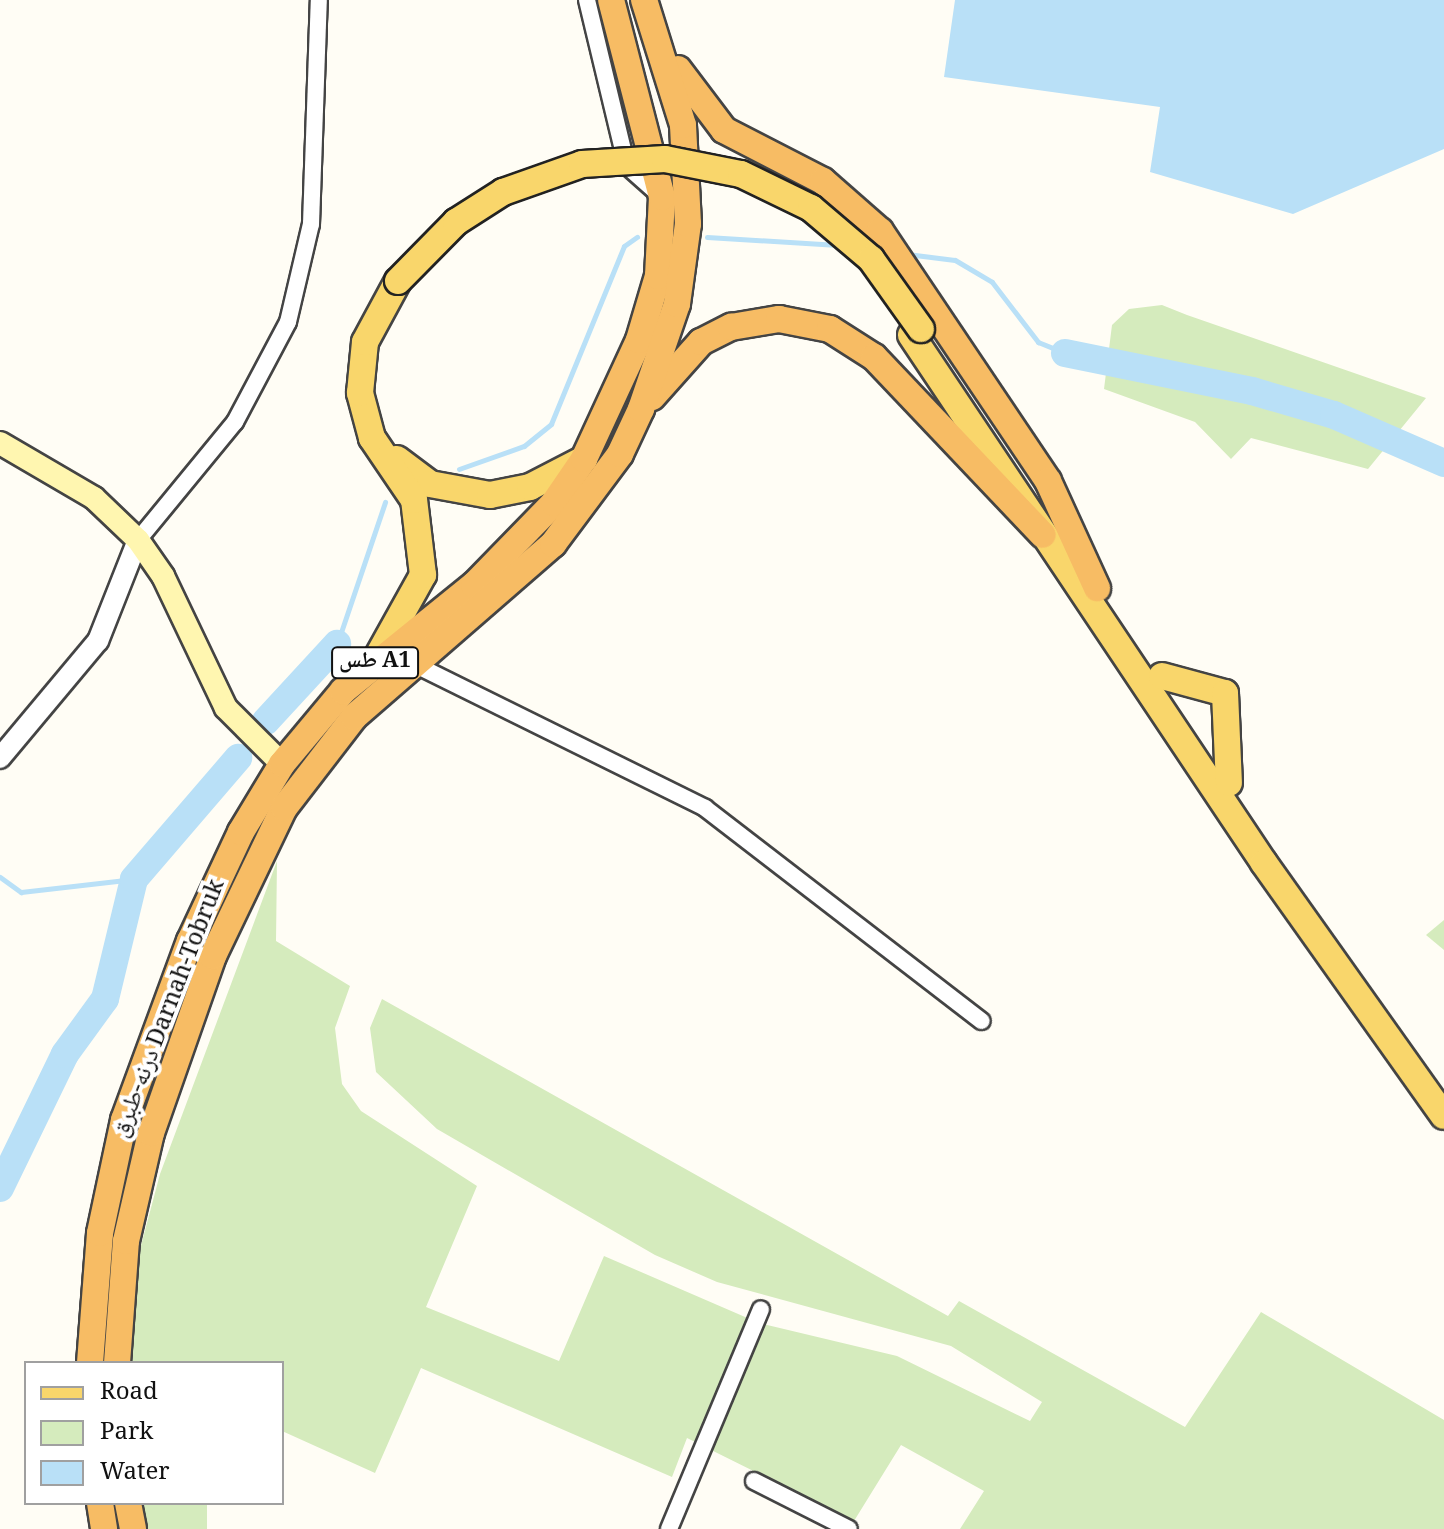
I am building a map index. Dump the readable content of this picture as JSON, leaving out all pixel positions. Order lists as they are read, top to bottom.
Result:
{
  "streets": {
    "highway": ["طس A1", "درنه-طبرق Darnah-Tobruk"]
  },
  "legend": ["Road", "Park", "Water"]
}
